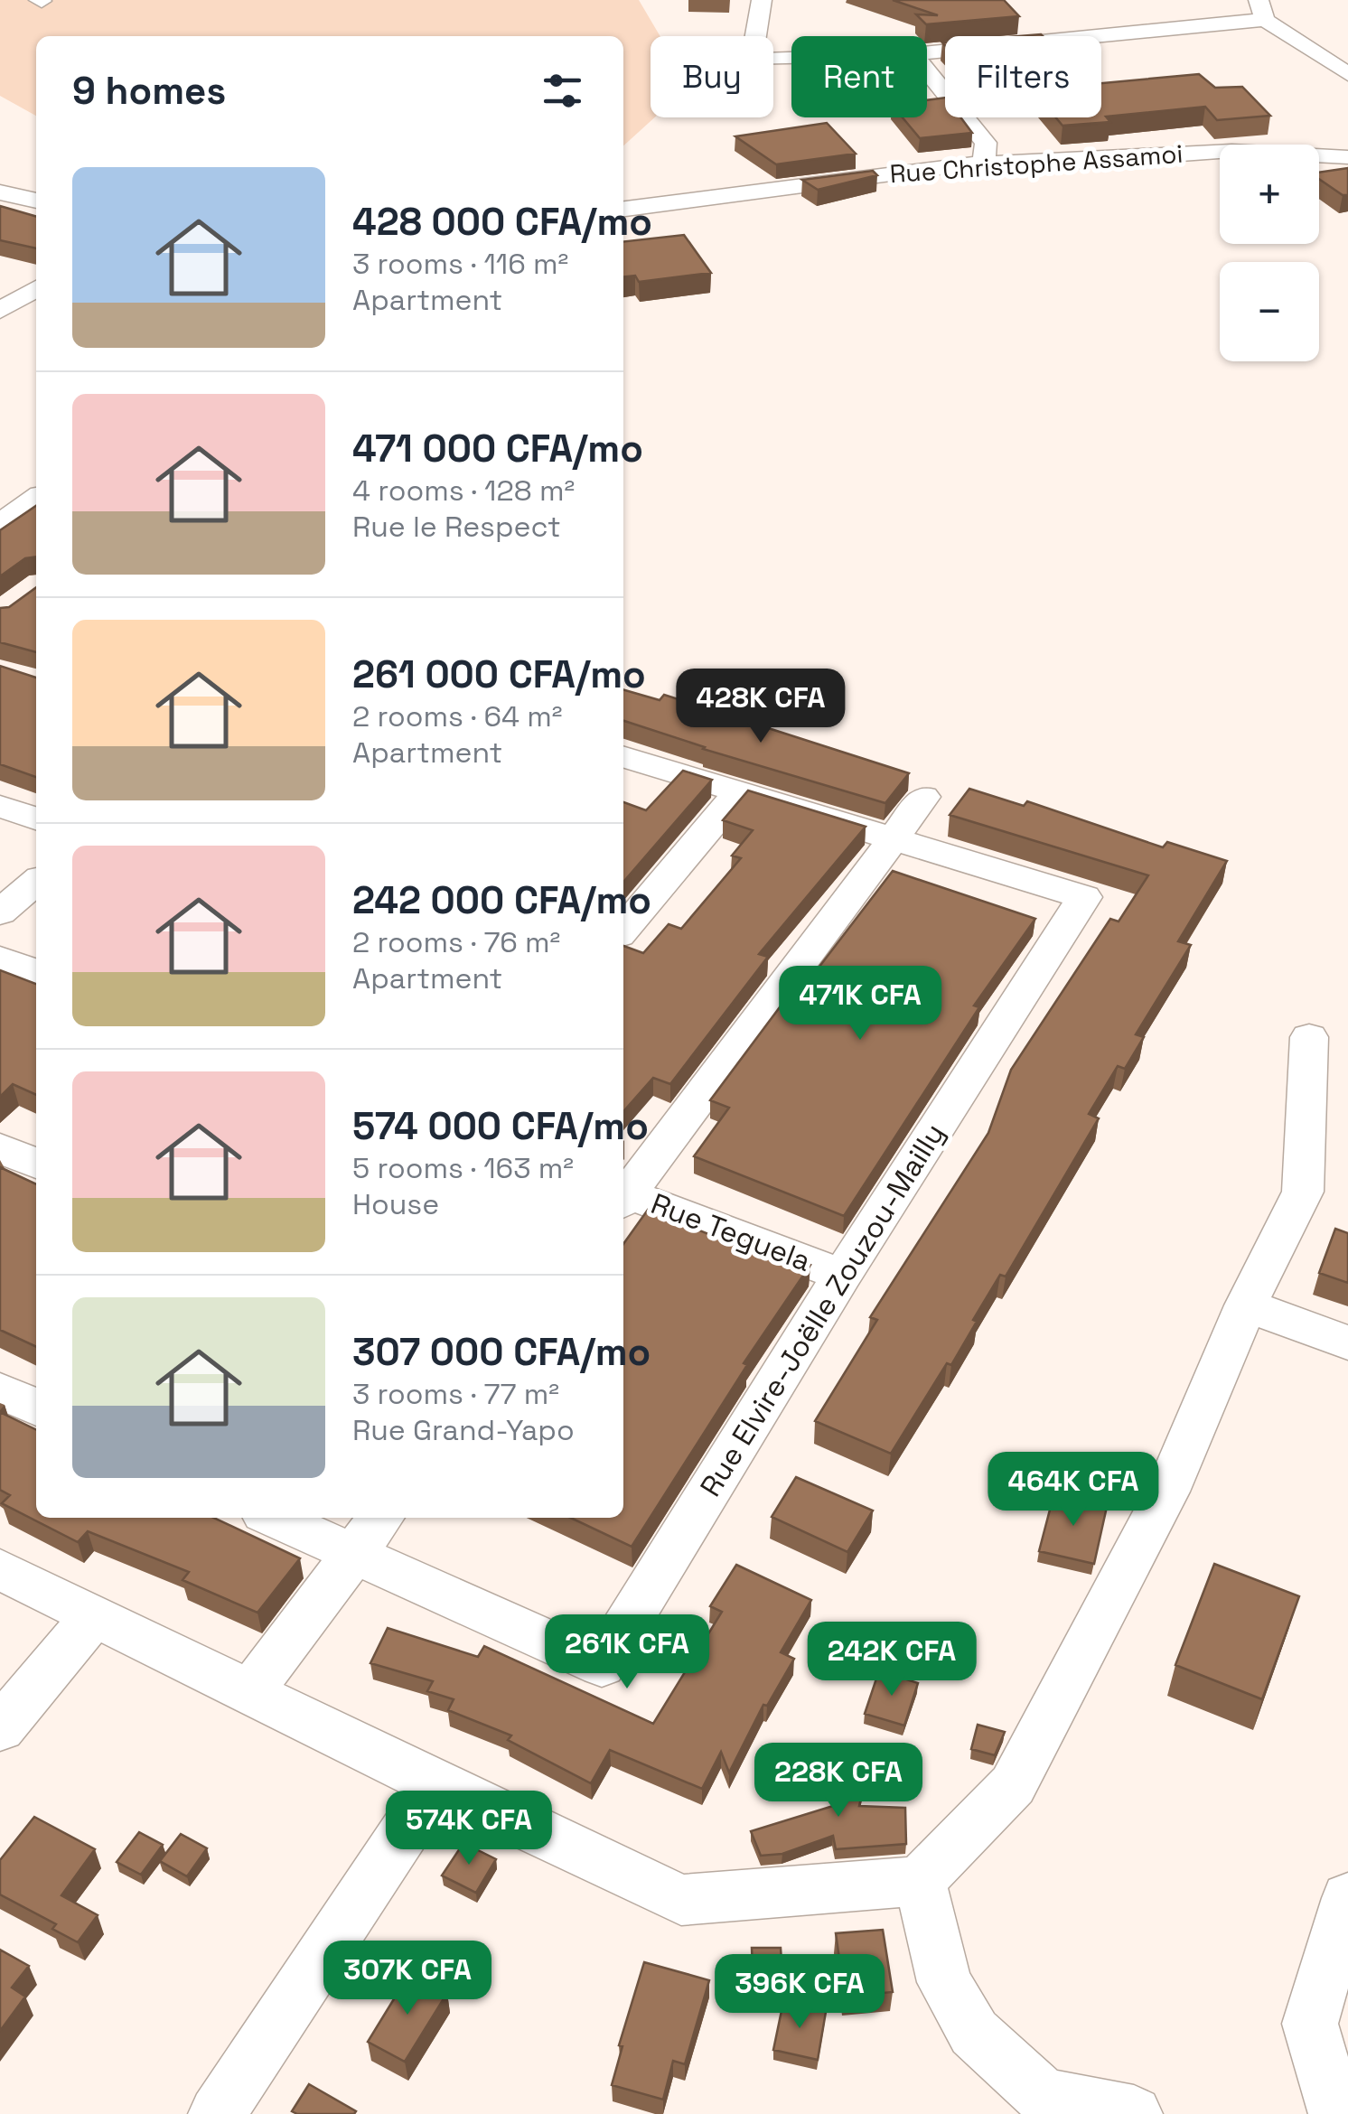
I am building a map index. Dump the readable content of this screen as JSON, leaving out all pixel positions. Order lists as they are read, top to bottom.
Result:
{
  "streets": {
    "street": ["Rue Christophe Assamoi", "Rue Teguela", "Rue Elvire-Joëlle Zouzou-Mailly"]
  },
  "crossings": [
    ["Rue Teguela", "Rue Elvire-Joëlle Zouzou-Mailly"]
  ],
  "page": {
    "chip": ["Buy", "Rent", "Filters"],
    "heading": "9 homes",
    "map_buttons": ["+", "−"],
    "list": [
      {
        "name": "428 000 CFA/mo",
        "note": "3 rooms · 116 m² · Apartment"
      },
      {
        "name": "471 000 CFA/mo",
        "note": "4 rooms · 128 m² · Rue le Respect"
      },
      {
        "name": "261 000 CFA/mo",
        "note": "2 rooms · 64 m² · Apartment"
      },
      {
        "name": "242 000 CFA/mo",
        "note": "2 rooms · 76 m² · Apartment"
      },
      {
        "name": "574 000 CFA/mo",
        "note": "5 rooms · 163 m² · House"
      },
      {
        "name": "307 000 CFA/mo",
        "note": "3 rooms · 77 m² · Rue Grand-Yapo"
      }
    ],
    "price": [
      "428K CFA",
      "471K CFA",
      "464K CFA",
      "261K CFA",
      "242K CFA",
      "228K CFA",
      "574K CFA",
      "307K CFA",
      "396K CFA"
    ]
  }
}
